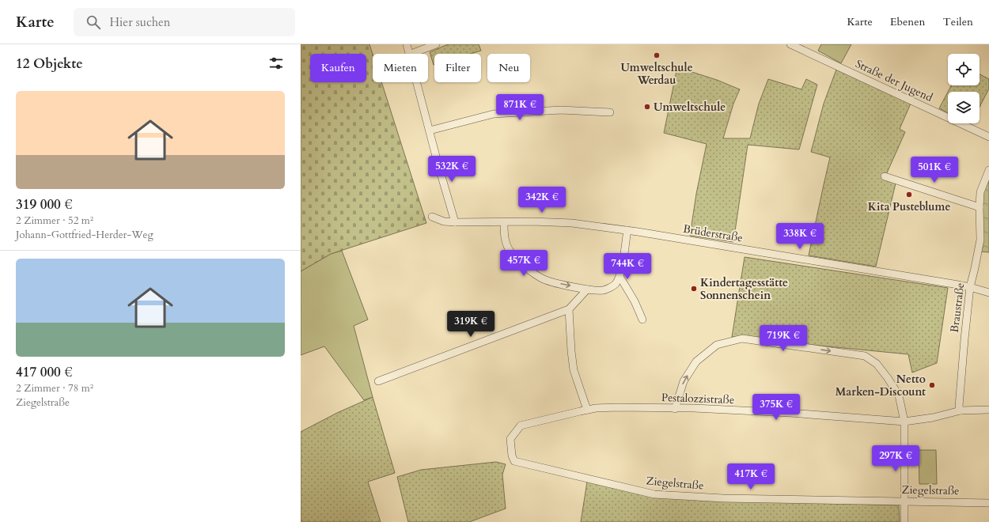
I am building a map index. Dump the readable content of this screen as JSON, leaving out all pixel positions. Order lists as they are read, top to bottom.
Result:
{
  "streets": {
    "street": [
      "Straße der Jugend",
      "Brüderstraße",
      "Braustraße",
      "Pestalozzistraße",
      "Ziegelstraße"
    ]
  },
  "crossings": [
    ["Brüderstraße", "Braustraße"],
    ["Braustraße", "Pestalozzistraße"],
    ["Pestalozzistraße", "Ziegelstraße"]
  ],
  "places": [
    "Umweltschule Werdau",
    "Umweltschule",
    "Kita Pusteblume",
    "Kindertagesstätte Sonnenschein",
    "Netto Marken-Discount"
  ],
  "page": {
    "header": "Karte",
    "search": "Hier suchen",
    "nav": ["Karte", "Ebenen", "Teilen"],
    "heading": "12 Objekte",
    "chip": [
      "Kaufen",
      "Mieten",
      "Filter",
      "Neu"
    ],
    "list": [
      {
        "name": "319 000 €",
        "note": "2 Zimmer · 52 m² · Johann-Gottfried-Herder-Weg"
      },
      {
        "name": "417 000 €",
        "note": "2 Zimmer · 78 m² · Ziegelstraße"
      }
    ],
    "price": [
      "871K €",
      "532K €",
      "501K €",
      "342K €",
      "338K €",
      "457K €",
      "744K €",
      "319K €",
      "719K €",
      "375K €",
      "297K €",
      "417K €"
    ]
  }
}
